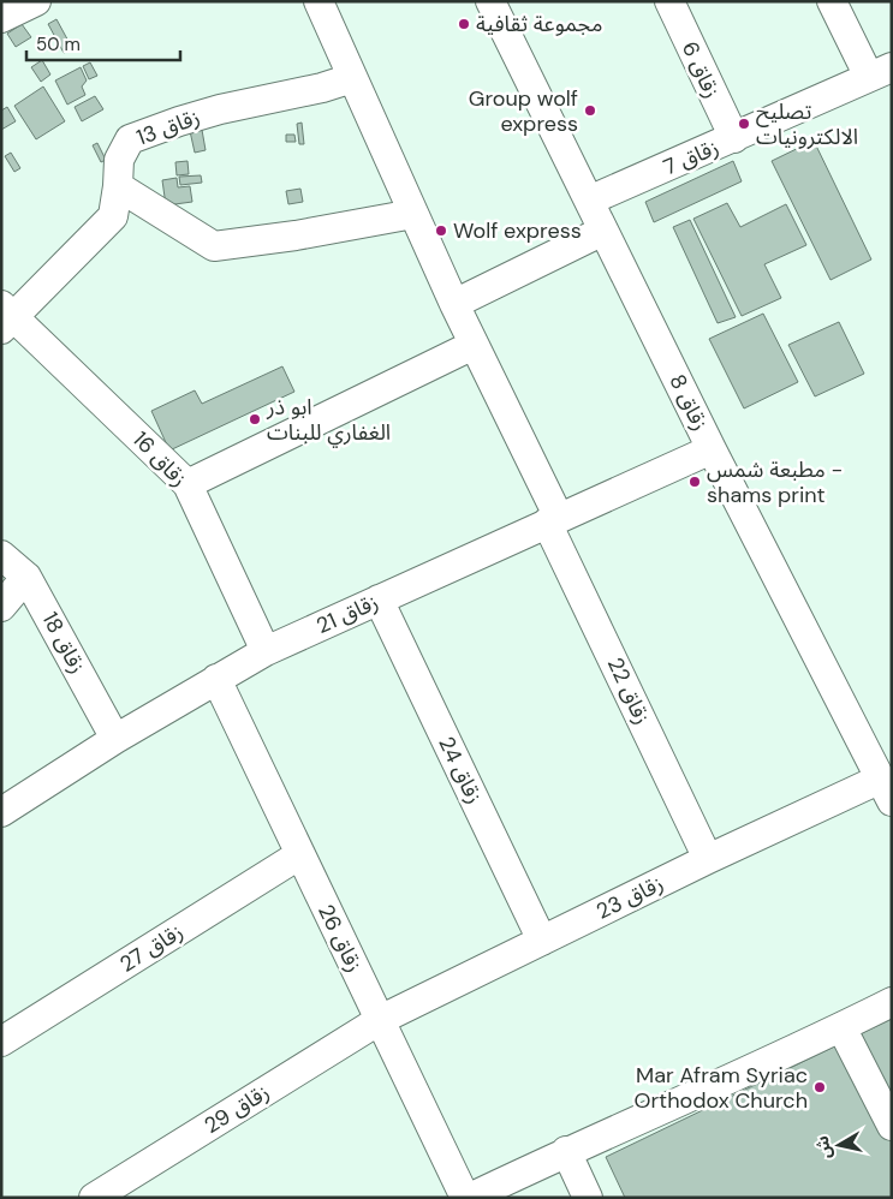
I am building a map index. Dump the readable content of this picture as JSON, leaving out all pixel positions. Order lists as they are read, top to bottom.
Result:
{
  "streets": {
    "street": [
      "زقاق 6",
      "زقاق 13",
      "زقاق 7",
      "زقاق 8",
      "زقاق 16",
      "زقاق 21",
      "زقاق 18",
      "زقاق 22",
      "زقاق 24",
      "زقاق 23",
      "زقاق 26",
      "زقاق 27",
      "زقاق 29"
    ]
  },
  "crossings": [
    ["زقاق 6", "زقاق 7"],
    ["زقاق 13", "زقاق 16"],
    ["زقاق 13", "زقاق 22"],
    ["زقاق 7", "زقاق 8"],
    ["زقاق 8", "زقاق 21"],
    ["زقاق 8", "زقاق 23"],
    ["زقاق 16", "زقاق 21"],
    ["زقاق 21", "زقاق 18"],
    ["زقاق 21", "زقاق 22"],
    ["زقاق 21", "زقاق 24"],
    ["زقاق 21", "زقاق 26"],
    ["زقاق 22", "زقاق 23"],
    ["زقاق 24", "زقاق 23"],
    ["زقاق 23", "زقاق 26"],
    ["زقاق 23", "زقاق 29"],
    ["زقاق 26", "زقاق 27"],
    ["زقاق 26", "زقاق 29"]
  ],
  "places": [
    "مجموعة ثقافية",
    "Group wolf express",
    "تصليح الالكترونيات",
    "Wolf express",
    "ابو ذر الغفاري للبنات",
    "مطبعة شمس - shams print",
    "Mar Afram Syriac Orthodox Church"
  ],
  "scale_bar": "50 m",
  "north": "left"
}
